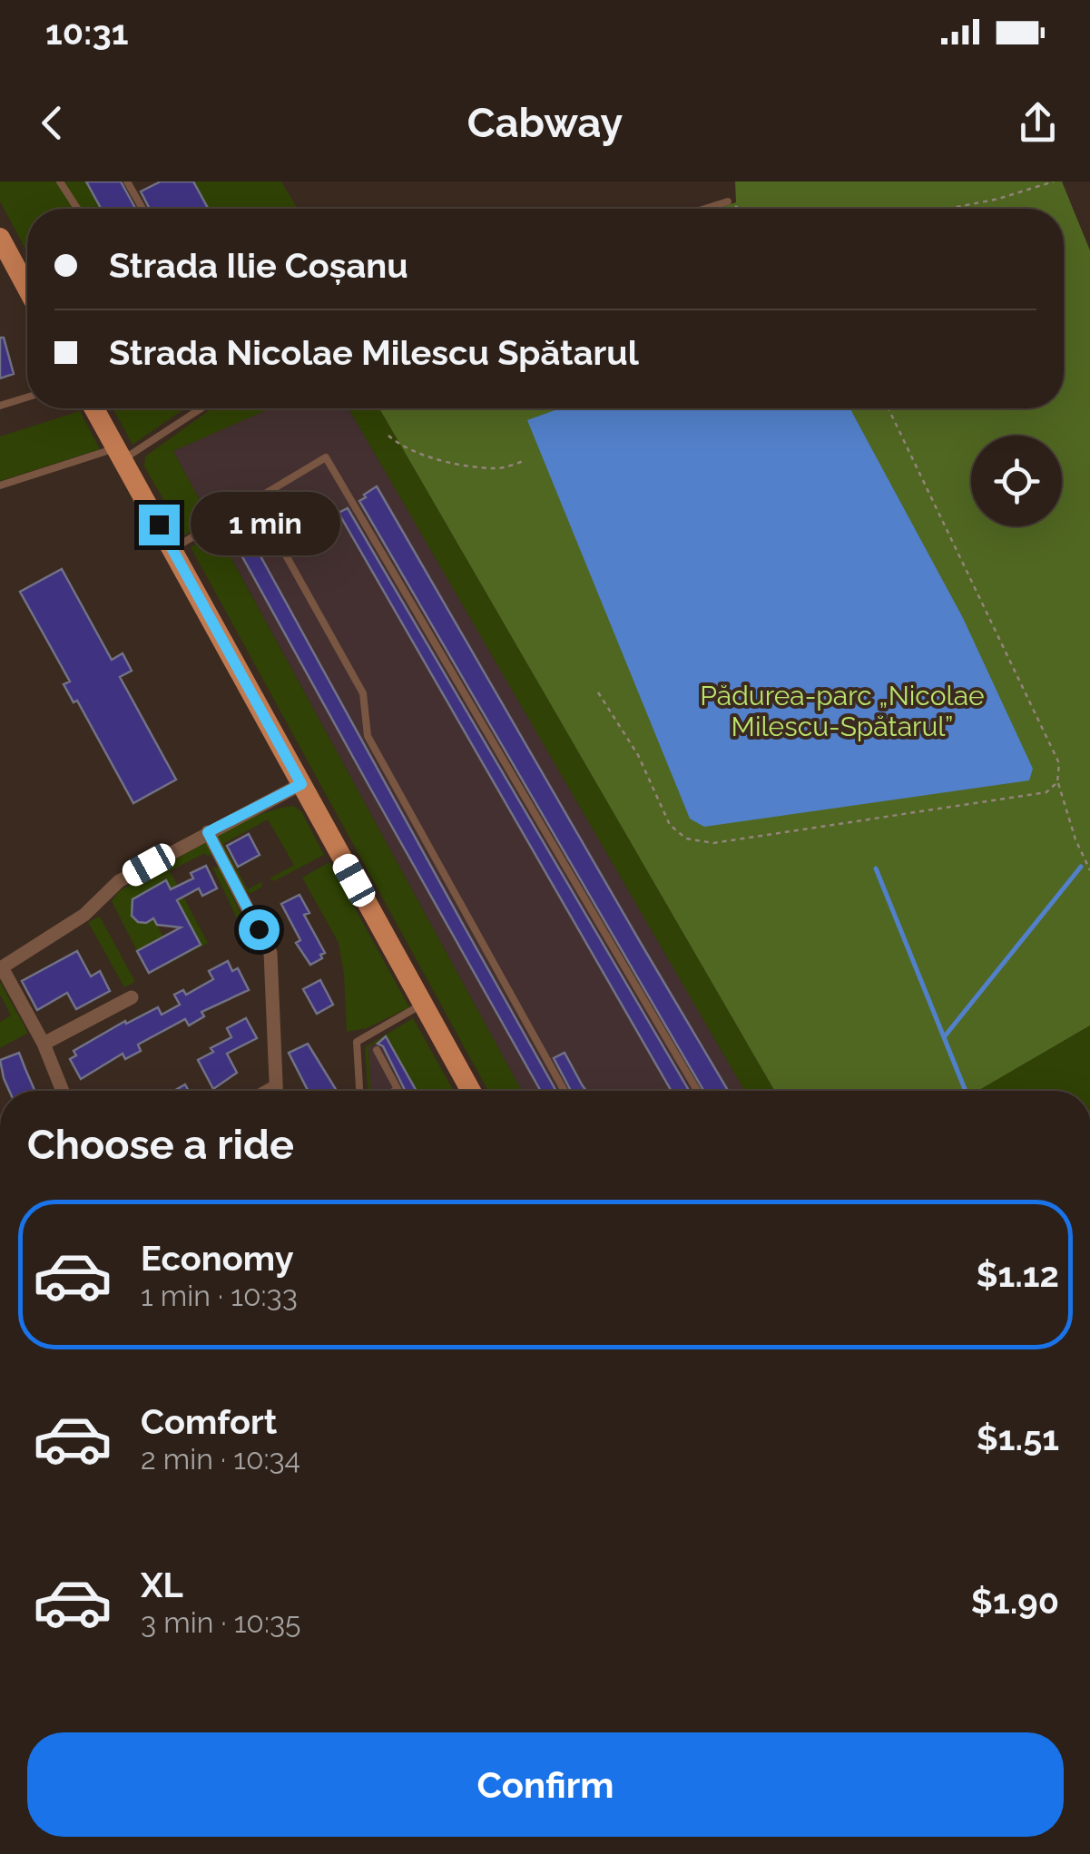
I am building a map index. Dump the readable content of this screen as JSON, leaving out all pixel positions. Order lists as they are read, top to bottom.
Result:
{
  "parks": ["Pădurea-parc „Nicolae Milescu-Spătarul”"],
  "page": {
    "status": "10:31",
    "header": "Cabway",
    "banner": ["Strada Ilie Coșanu", "Strada Nicolae Milescu Spătarul"],
    "bubble": "1 min",
    "heading": "Choose a ride",
    "list": [
      {
        "name": "Economy",
        "note": "1 min · 10:33",
        "value": "$1.12"
      },
      {
        "name": "Comfort",
        "note": "2 min · 10:34",
        "value": "$1.51"
      },
      {
        "name": "XL",
        "note": "3 min · 10:35",
        "value": "$1.90"
      }
    ],
    "buttons": "Confirm"
  }
}
